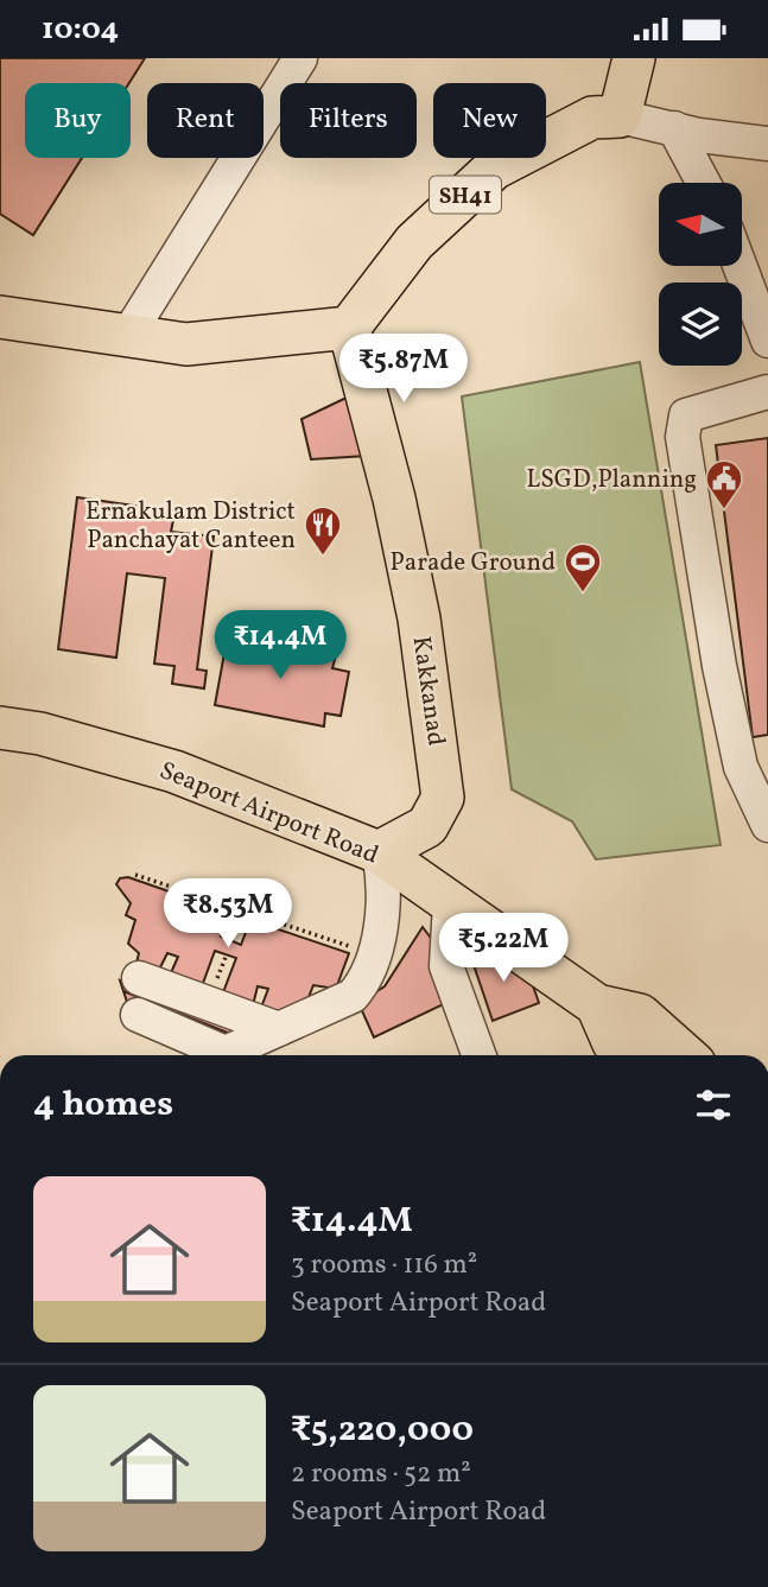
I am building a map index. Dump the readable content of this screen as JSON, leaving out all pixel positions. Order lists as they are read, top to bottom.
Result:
{
  "streets": {
    "main road": ["SH41", "Kakkanad", "Seaport Airport Road"]
  },
  "crossings": [
    ["SH41", "Kakkanad"],
    ["Kakkanad", "Seaport Airport Road"]
  ],
  "places": {
    "public building": ["LSGD,Planning"],
    "restaurant": ["Ernakulam District Panchayat Canteen"],
    "sports": ["Parade Ground"]
  },
  "north": "left",
  "page": {
    "status": "10:04",
    "chip": [
      "Buy",
      "Rent",
      "Filters",
      "New"
    ],
    "price": [
      "₹5.87M",
      "₹14.4M",
      "₹8.53M",
      "₹5.22M"
    ],
    "heading": "4 homes",
    "list": [
      {
        "name": "₹14.4M",
        "note": "3 rooms · 116 m² · Seaport Airport Road"
      },
      {
        "name": "₹5,220,000",
        "note": "2 rooms · 52 m² · Seaport Airport Road"
      }
    ]
  }
}
